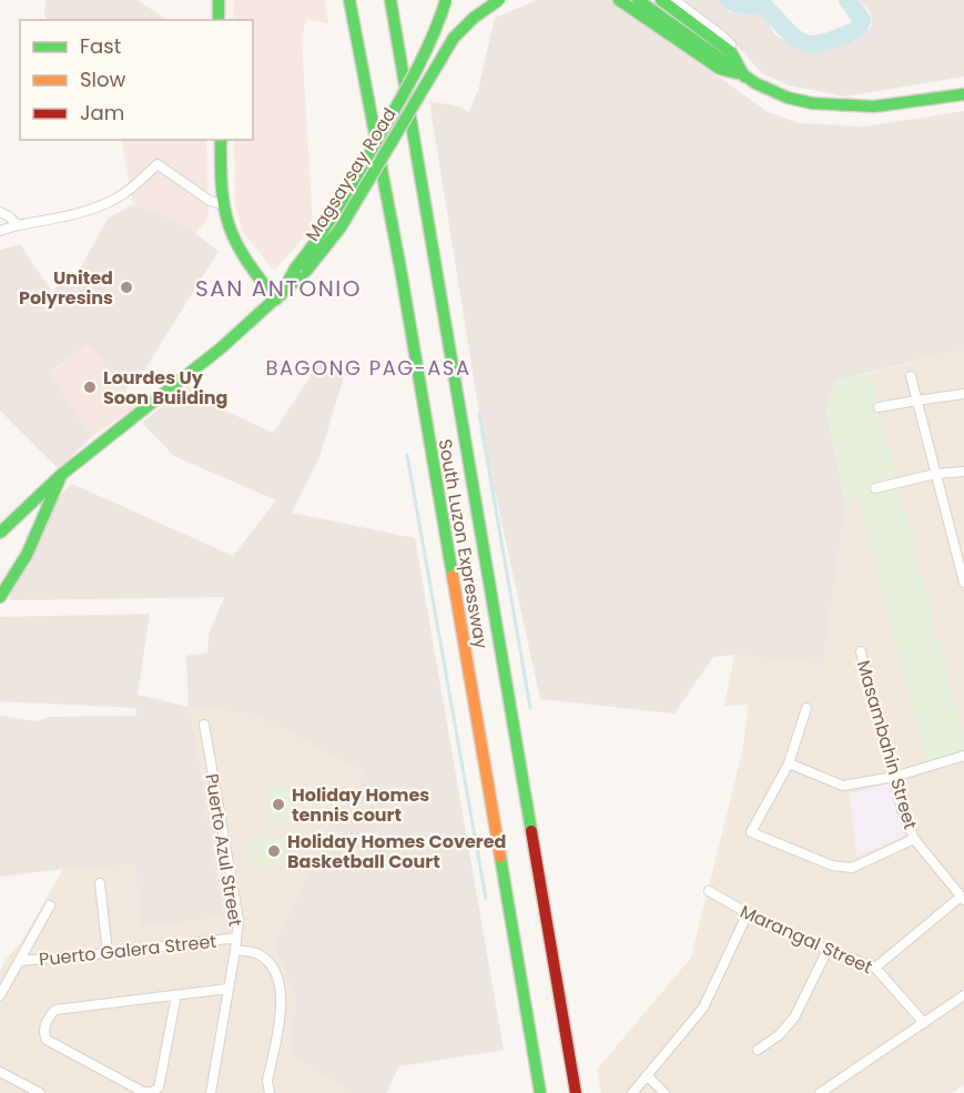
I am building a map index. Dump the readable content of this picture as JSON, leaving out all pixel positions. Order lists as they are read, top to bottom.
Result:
{
  "streets": {
    "main road": ["Magsaysay Road", "South Luzon Expressway"],
    "street": [
      "Masambahin Street",
      "Puerto Azul Street",
      "Marangal Street",
      "Puerto Galera Street"
    ]
  },
  "crossings": [
    ["Puerto Azul Street", "Puerto Galera Street"]
  ],
  "districts": ["SAN ANTONIO", "BAGONG PAG-ASA"],
  "places": [
    "United Polyresins",
    "Lourdes Uy Soon Building",
    "Holiday Homes tennis court",
    "Holiday Homes Covered Basketball Court"
  ],
  "legend": ["Fast", "Slow", "Jam"]
}
